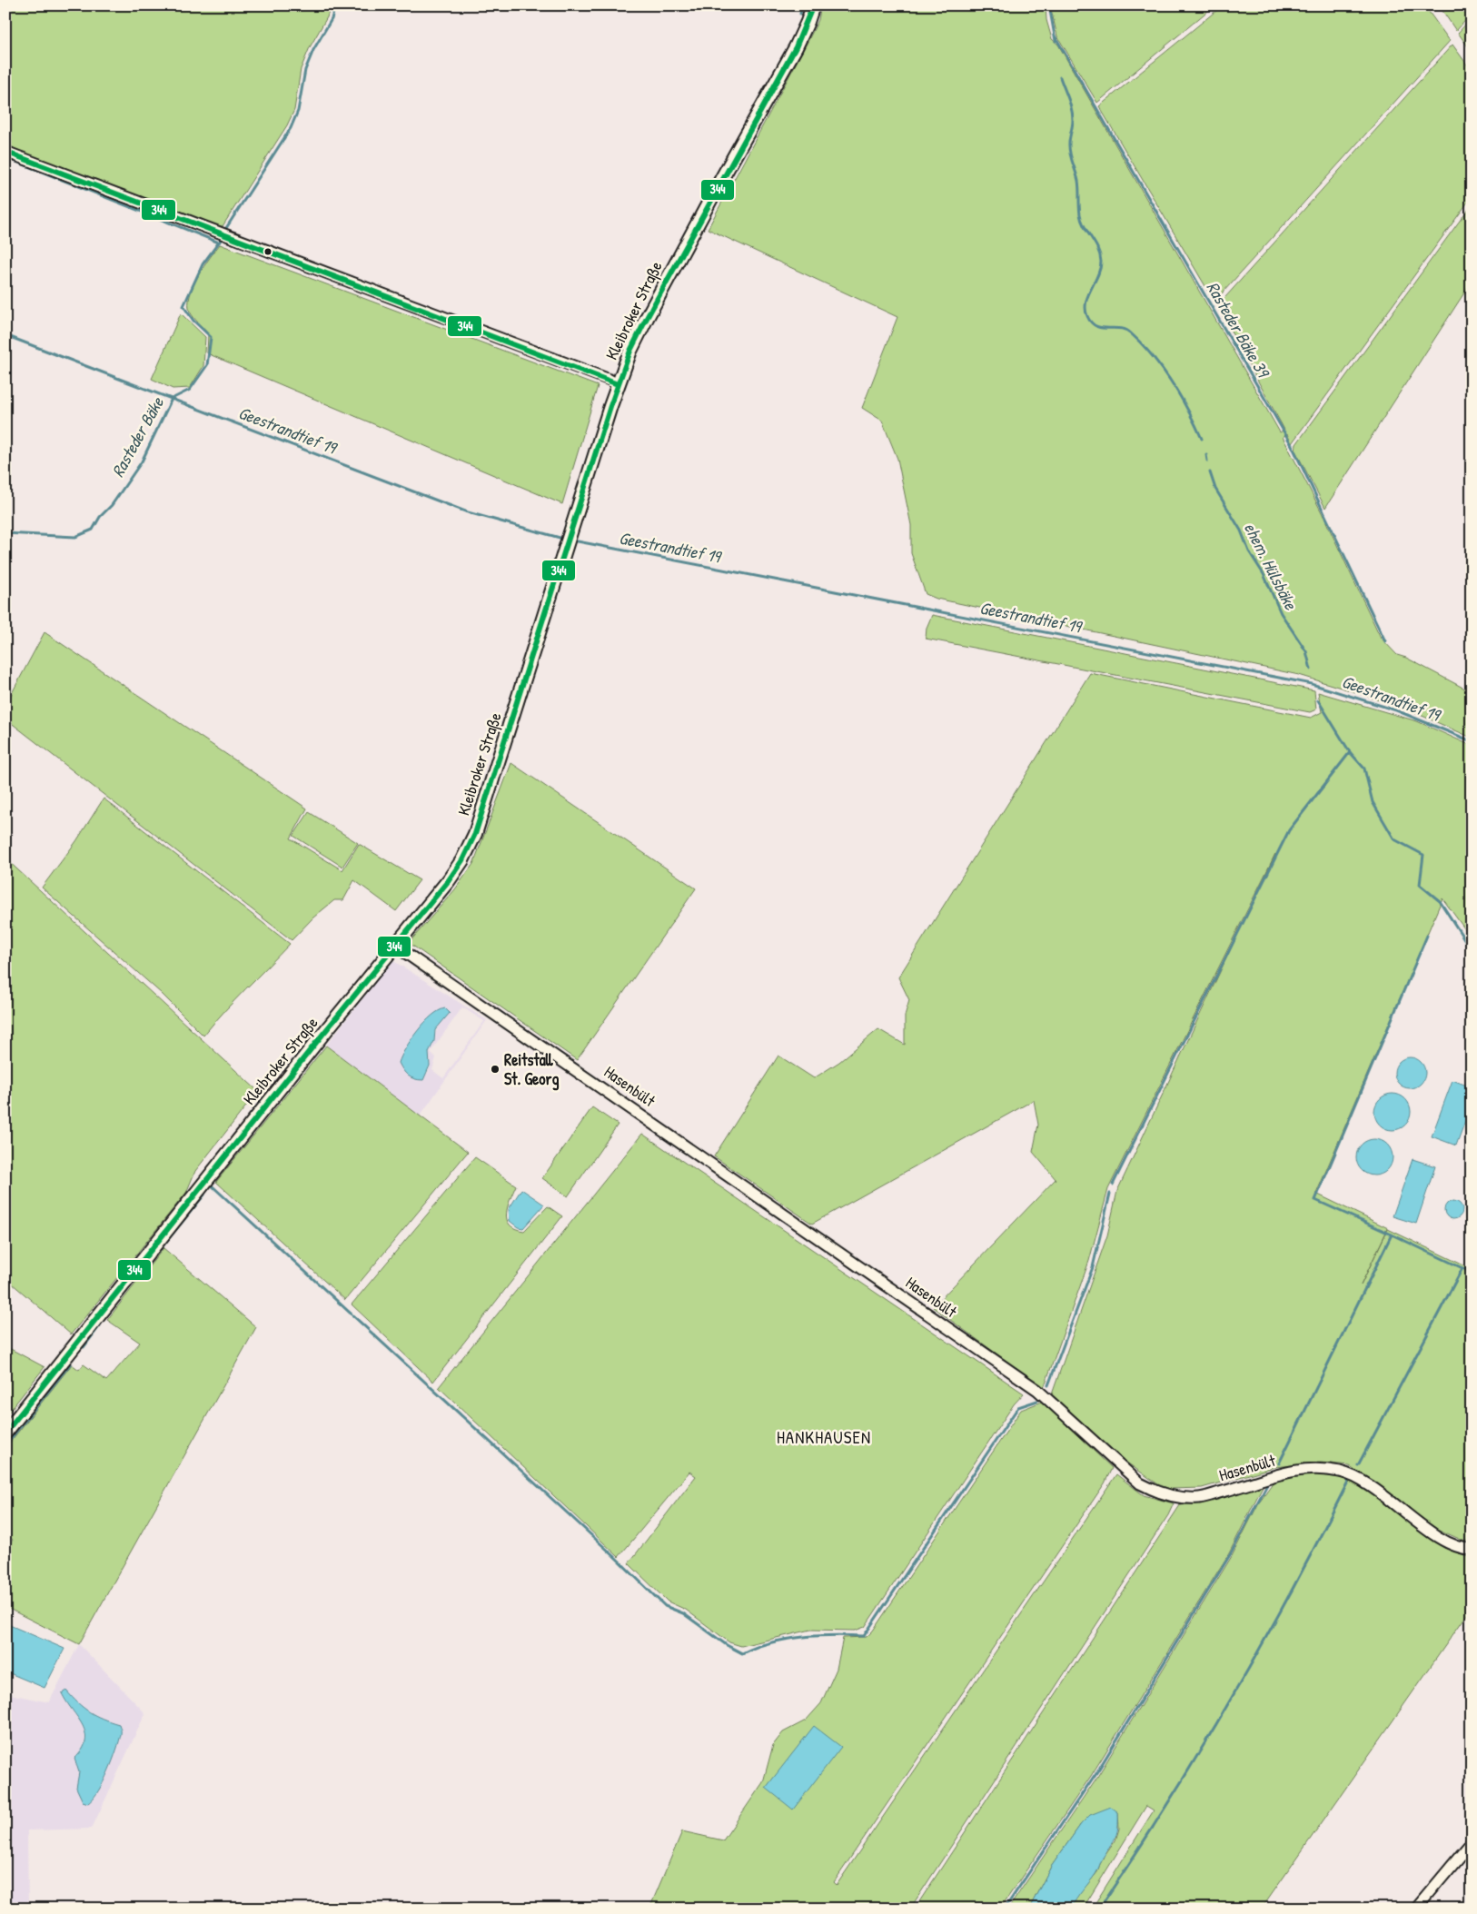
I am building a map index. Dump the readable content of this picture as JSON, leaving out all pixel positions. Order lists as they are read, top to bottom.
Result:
{
  "streets": {
    "street": ["Kleibroker Straße", "Hasenbült"]
  },
  "crossings": [
    ["Kleibroker Straße", "Hasenbült"]
  ],
  "districts": ["HANKHAUSEN"],
  "water": [
    "Rasteder Bäke 39",
    "Geestrandtief 19",
    "Rasteder Bäke",
    "ehem. Hülsbäke"
  ],
  "places": ["Reitstall St. Georg"],
  "lines": ["transit line 344"]
}
